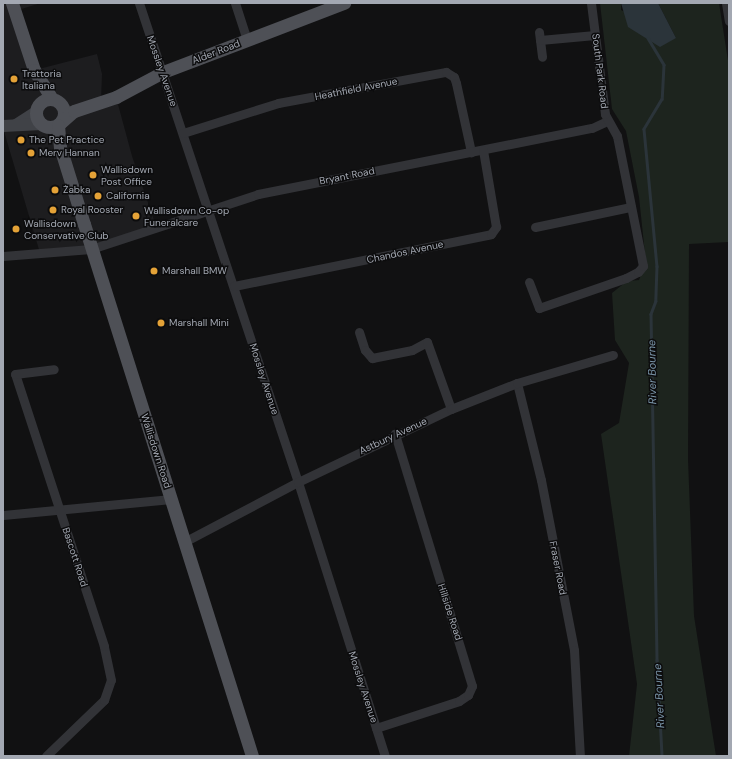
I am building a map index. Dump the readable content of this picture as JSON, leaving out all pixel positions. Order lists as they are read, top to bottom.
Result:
{
  "streets": {
    "main road": ["Alder Road", "Wallisdown Road"],
    "street": [
      "Mossley Avenue",
      "South Park Road",
      "Heathfield Avenue",
      "Bryant Road",
      "Chandos Avenue",
      "Astbury Avenue",
      "Bascott Road",
      "Fraser Road",
      "Hillside Road"
    ]
  },
  "crossings": [
    ["Alder Road", "Mossley Avenue"],
    ["Alder Road", "Wallisdown Road"],
    ["Mossley Avenue", "Heathfield Avenue"],
    ["Mossley Avenue", "Bryant Road"],
    ["Mossley Avenue", "Chandos Avenue"],
    ["Mossley Avenue", "Astbury Avenue"],
    ["Mossley Avenue", "Hillside Road"],
    ["South Park Road", "Bryant Road"],
    ["Heathfield Avenue", "Bryant Road"],
    ["Bryant Road", "Chandos Avenue"],
    ["Bryant Road", "Wallisdown Road"],
    ["Astbury Avenue", "Wallisdown Road"],
    ["Astbury Avenue", "Fraser Road"],
    ["Astbury Avenue", "Hillside Road"]
  ],
  "water": ["River Bourne"],
  "places": [
    "Trattoria Italiana",
    "The Pet Practice",
    "Merv Hannan",
    "Wallisdown Post Office",
    "Żabka",
    "California",
    "Royal Rooster",
    "Wallisdown Co-op Funeralcare",
    "Wallisdown Conservative Club",
    "Marshall BMW",
    "Marshall Mini"
  ]
}
